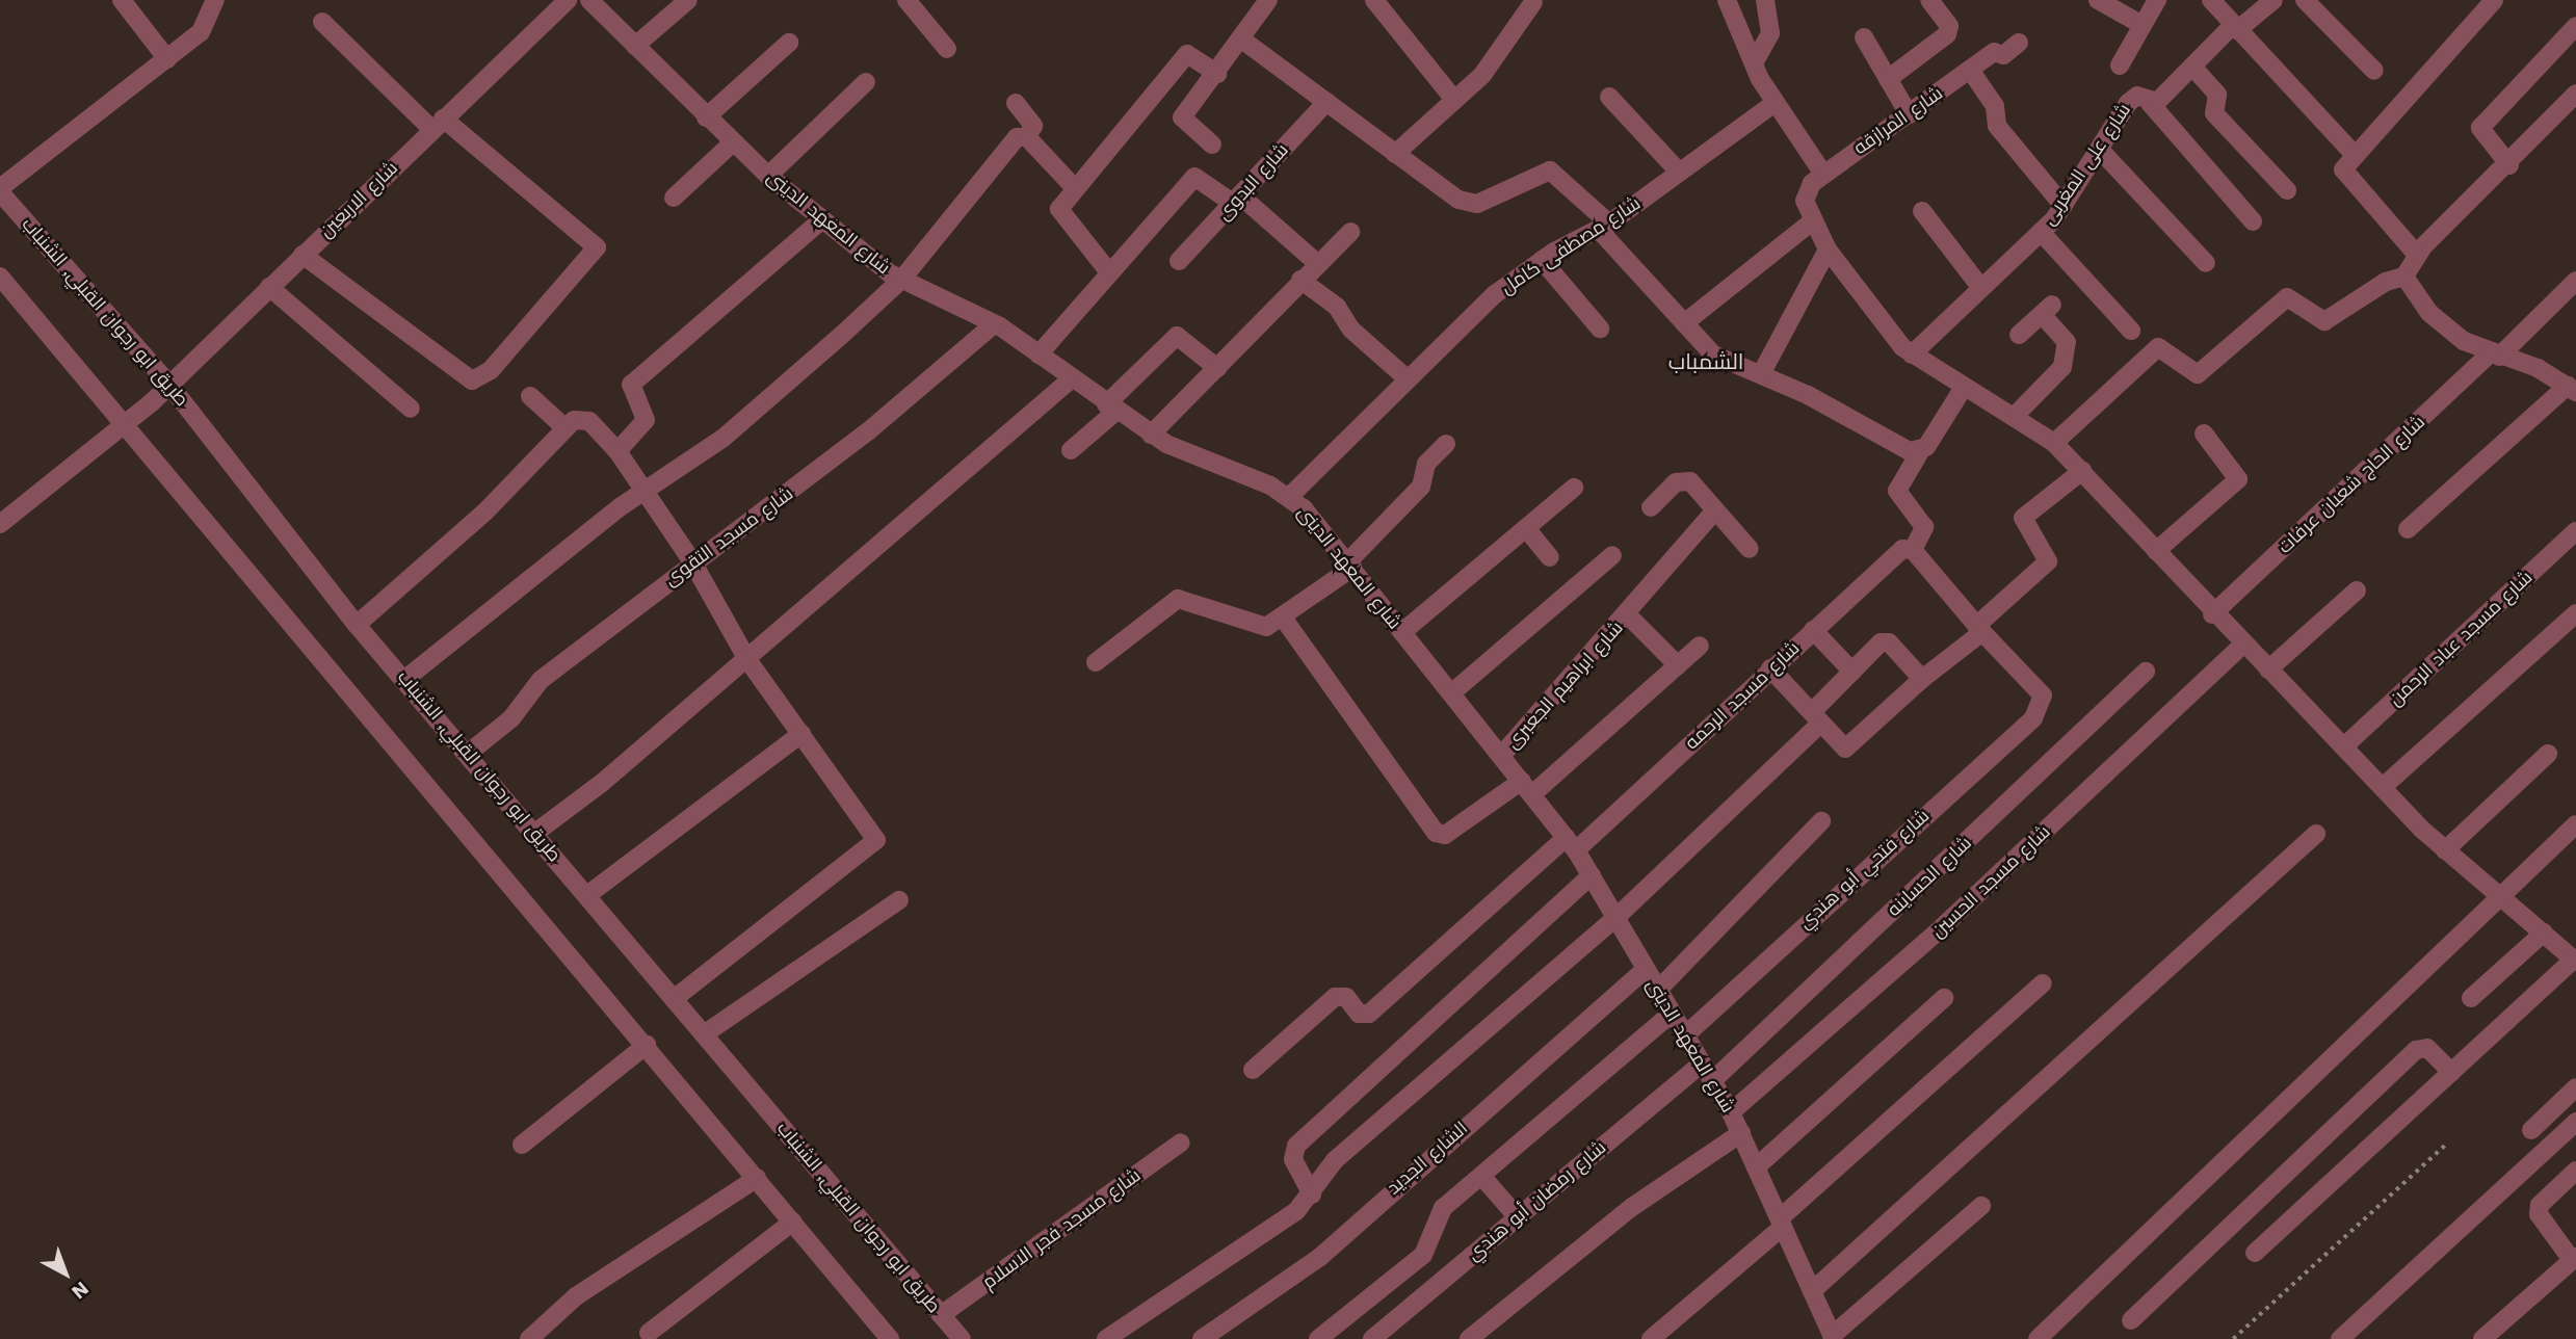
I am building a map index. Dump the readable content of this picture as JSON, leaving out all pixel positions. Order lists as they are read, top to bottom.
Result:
{
  "streets": {
    "street": [
      "شارع المرازقه",
      "شارع على المغربى",
      "شارع البدوى",
      "شارع الاربعين",
      "شارع المعهد الدينى",
      "شارع مصطفى كامل",
      "طريق ابو رجوان القبلي, الشنباب",
      "شارع الحاج شعبان عرفات",
      "شارع مسجد التقوى",
      "شارع مسجد عباد الرحمن",
      "شارع ابراهيم الجعبرى",
      "شارع مسجد الرحمه",
      "شارع فتحي أبو هندي",
      "شارع الحساينه",
      "شارع مسجد الحسين",
      "الشارع الجديد",
      "شارع رمضان أبو هندي",
      "شارع مسجد فجر الاسلام"
    ]
  },
  "crossings": [
    ["شارع الاربعين", "طريق ابو رجوان القبلي, الشنباب"],
    ["شارع المعهد الدينى", "شارع مصطفى كامل"],
    ["شارع المعهد الدينى", "شارع مسجد التقوى"],
    ["شارع المعهد الدينى", "شارع ابراهيم الجعبرى"],
    ["شارع المعهد الدينى", "شارع مسجد الرحمه"],
    ["شارع المعهد الدينى", "شارع فتحي أبو هندي"],
    ["شارع المعهد الدينى", "شارع الحساينه"],
    ["شارع المعهد الدينى", "شارع مسجد الحسين"],
    ["شارع المعهد الدينى", "الشارع الجديد"],
    ["شارع المعهد الدينى", "شارع رمضان أبو هندي"],
    ["طريق ابو رجوان القبلي, الشنباب", "شارع مسجد التقوى"],
    ["طريق ابو رجوان القبلي, الشنباب", "شارع مسجد فجر الاسلام"]
  ],
  "districts": ["الشمباب"],
  "north": "bottom right"
}
